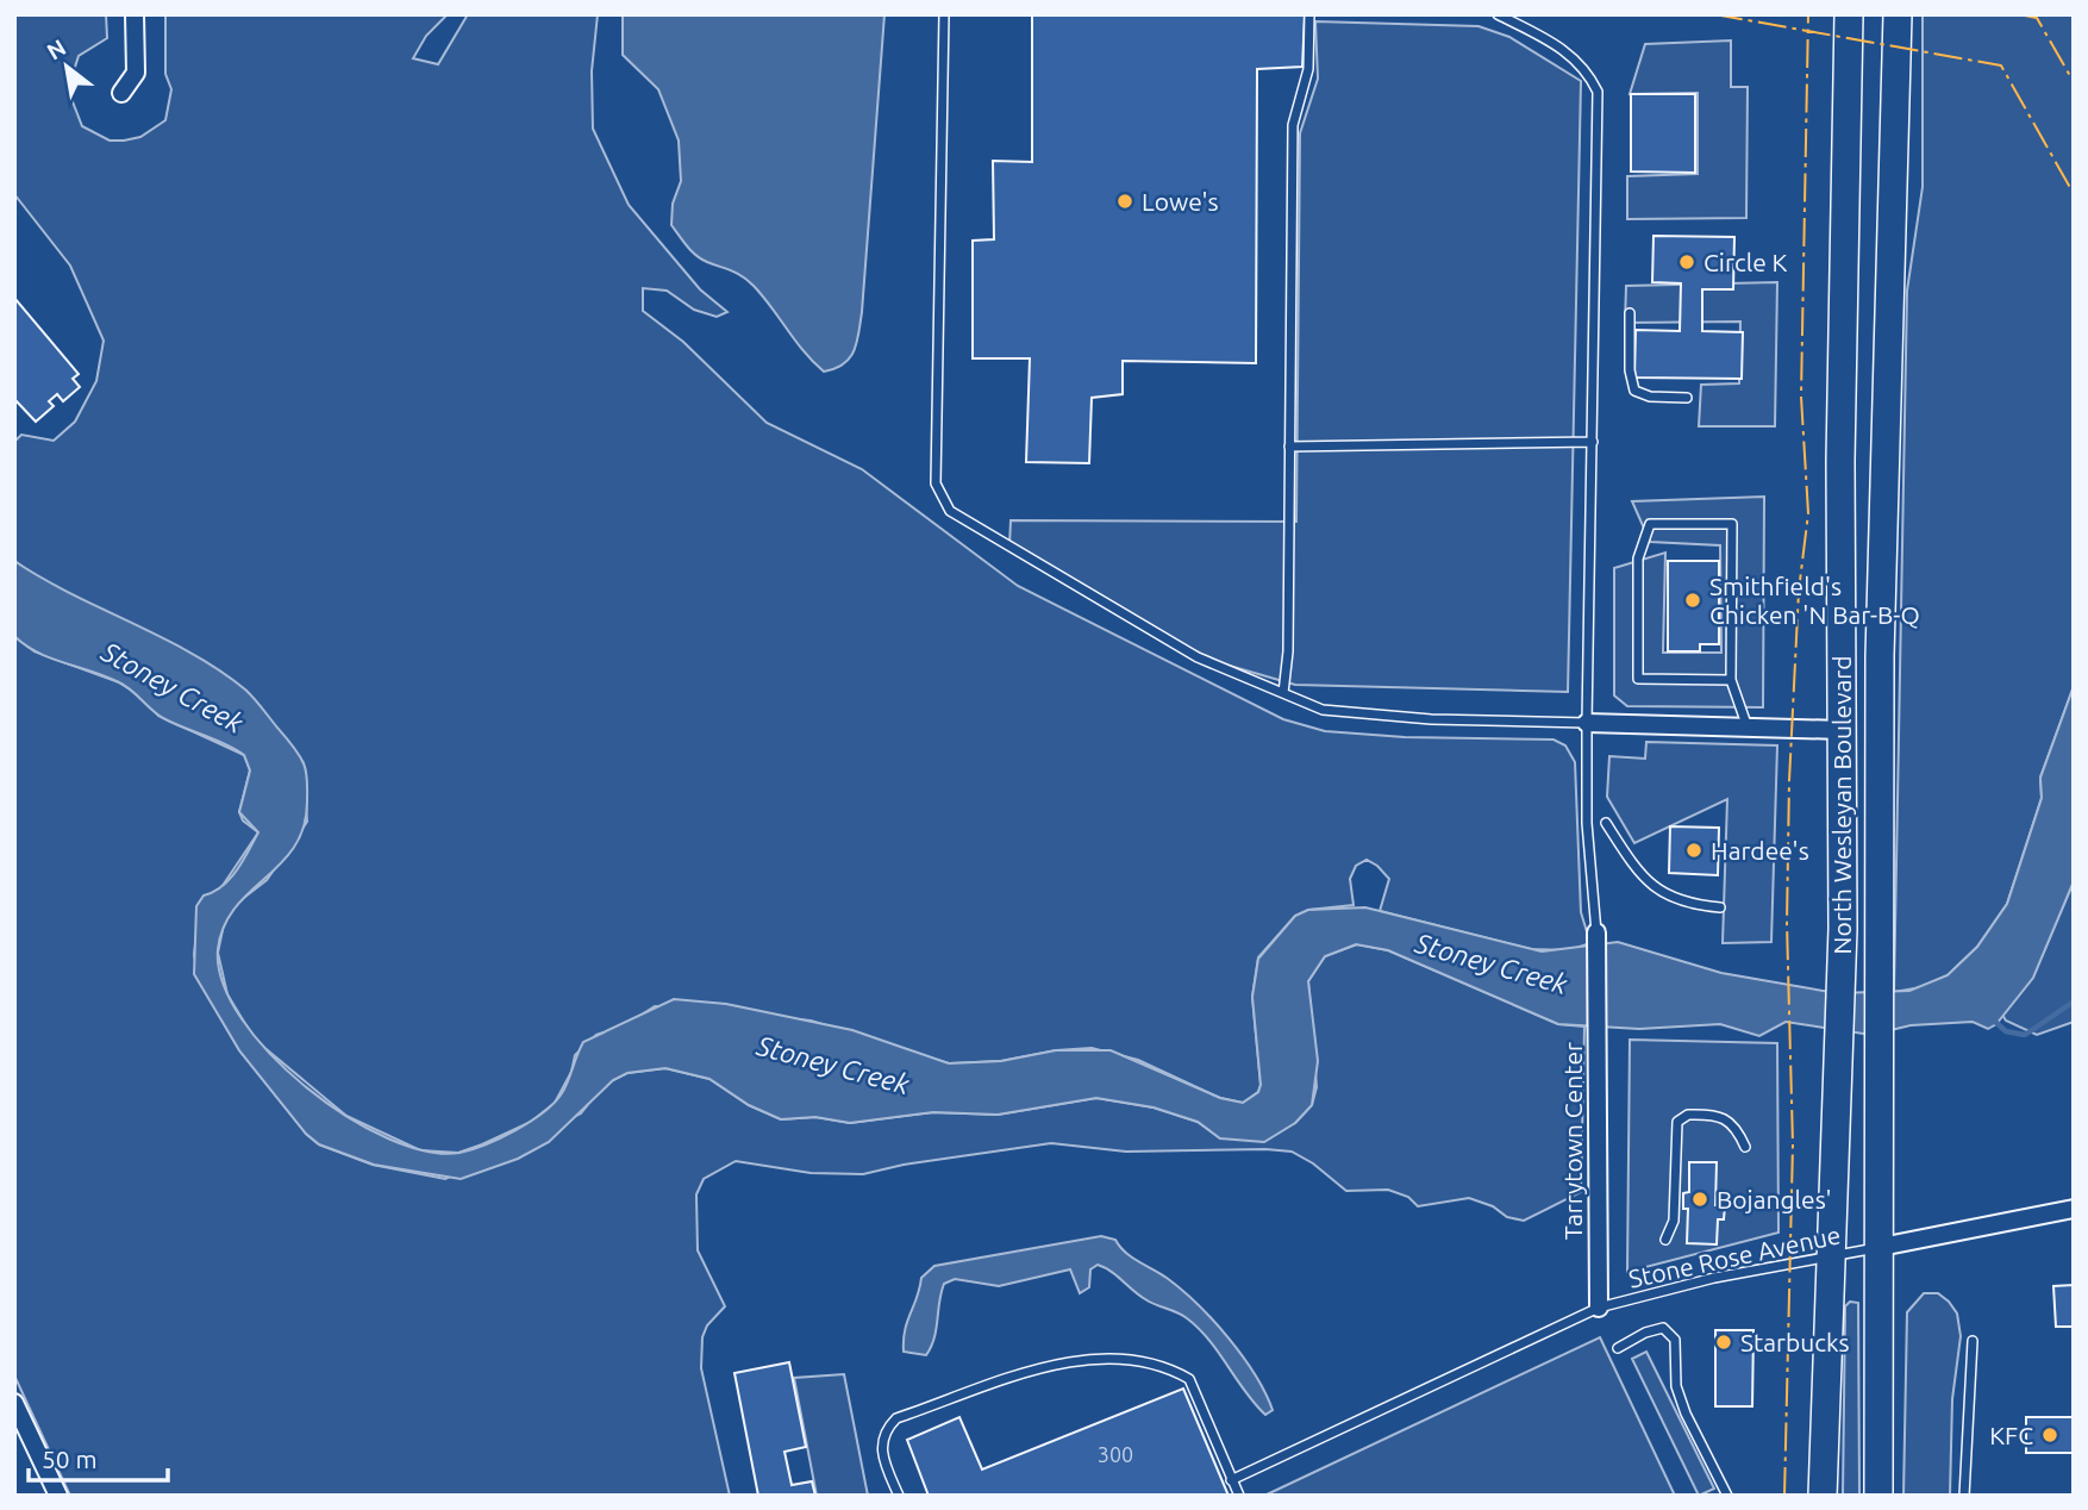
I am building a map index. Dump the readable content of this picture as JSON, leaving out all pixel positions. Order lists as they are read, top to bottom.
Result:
{
  "streets": {
    "highway": ["North Wesleyan Boulevard"],
    "street": ["Tarrytown Center"],
    "lane": ["Stone Rose Avenue"]
  },
  "crossings": [
    ["North Wesleyan Boulevard", "Stone Rose Avenue"],
    ["Tarrytown Center", "Stone Rose Avenue"]
  ],
  "water": ["Stoney Creek"],
  "places": [
    "Lowe's",
    "Circle K",
    "Smithfield's Chicken 'N Bar-B-Q",
    "Hardee's",
    "Bojangles'",
    "Starbucks",
    "KFC"
  ],
  "house_numbers": ["300"],
  "scale_bar": "50 m",
  "north": "top left"
}
